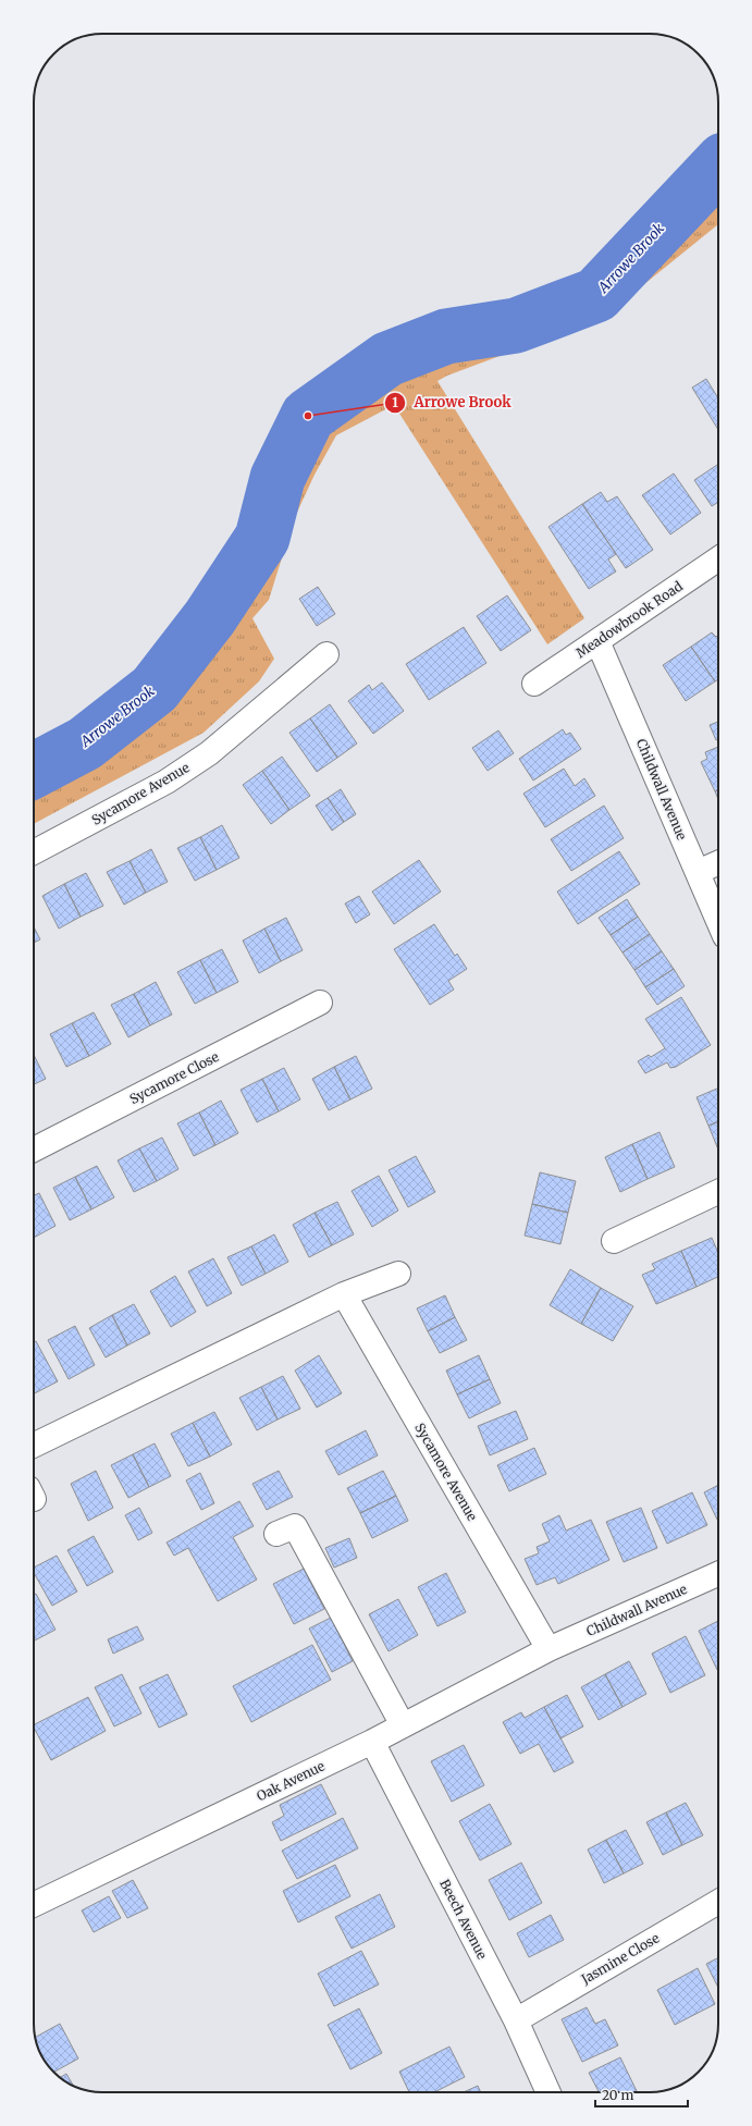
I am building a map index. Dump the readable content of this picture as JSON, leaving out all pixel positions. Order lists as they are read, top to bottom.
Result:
{
  "streets": {
    "street": [
      "Meadowbrook Road",
      "Childwall Avenue",
      "Sycamore Avenue",
      "Sycamore Close",
      "Oak Avenue",
      "Beech Avenue",
      "Jasmine Close"
    ]
  },
  "crossings": [
    ["Meadowbrook Road", "Childwall Avenue"],
    ["Childwall Avenue", "Sycamore Avenue"],
    ["Childwall Avenue", "Oak Avenue"],
    ["Sycamore Avenue", "Oak Avenue"],
    ["Oak Avenue", "Beech Avenue"],
    ["Beech Avenue", "Jasmine Close"]
  ],
  "water": ["Arrowe Brook"],
  "places": ["Arrowe Brook"],
  "scale_bar": "20 m"
}
